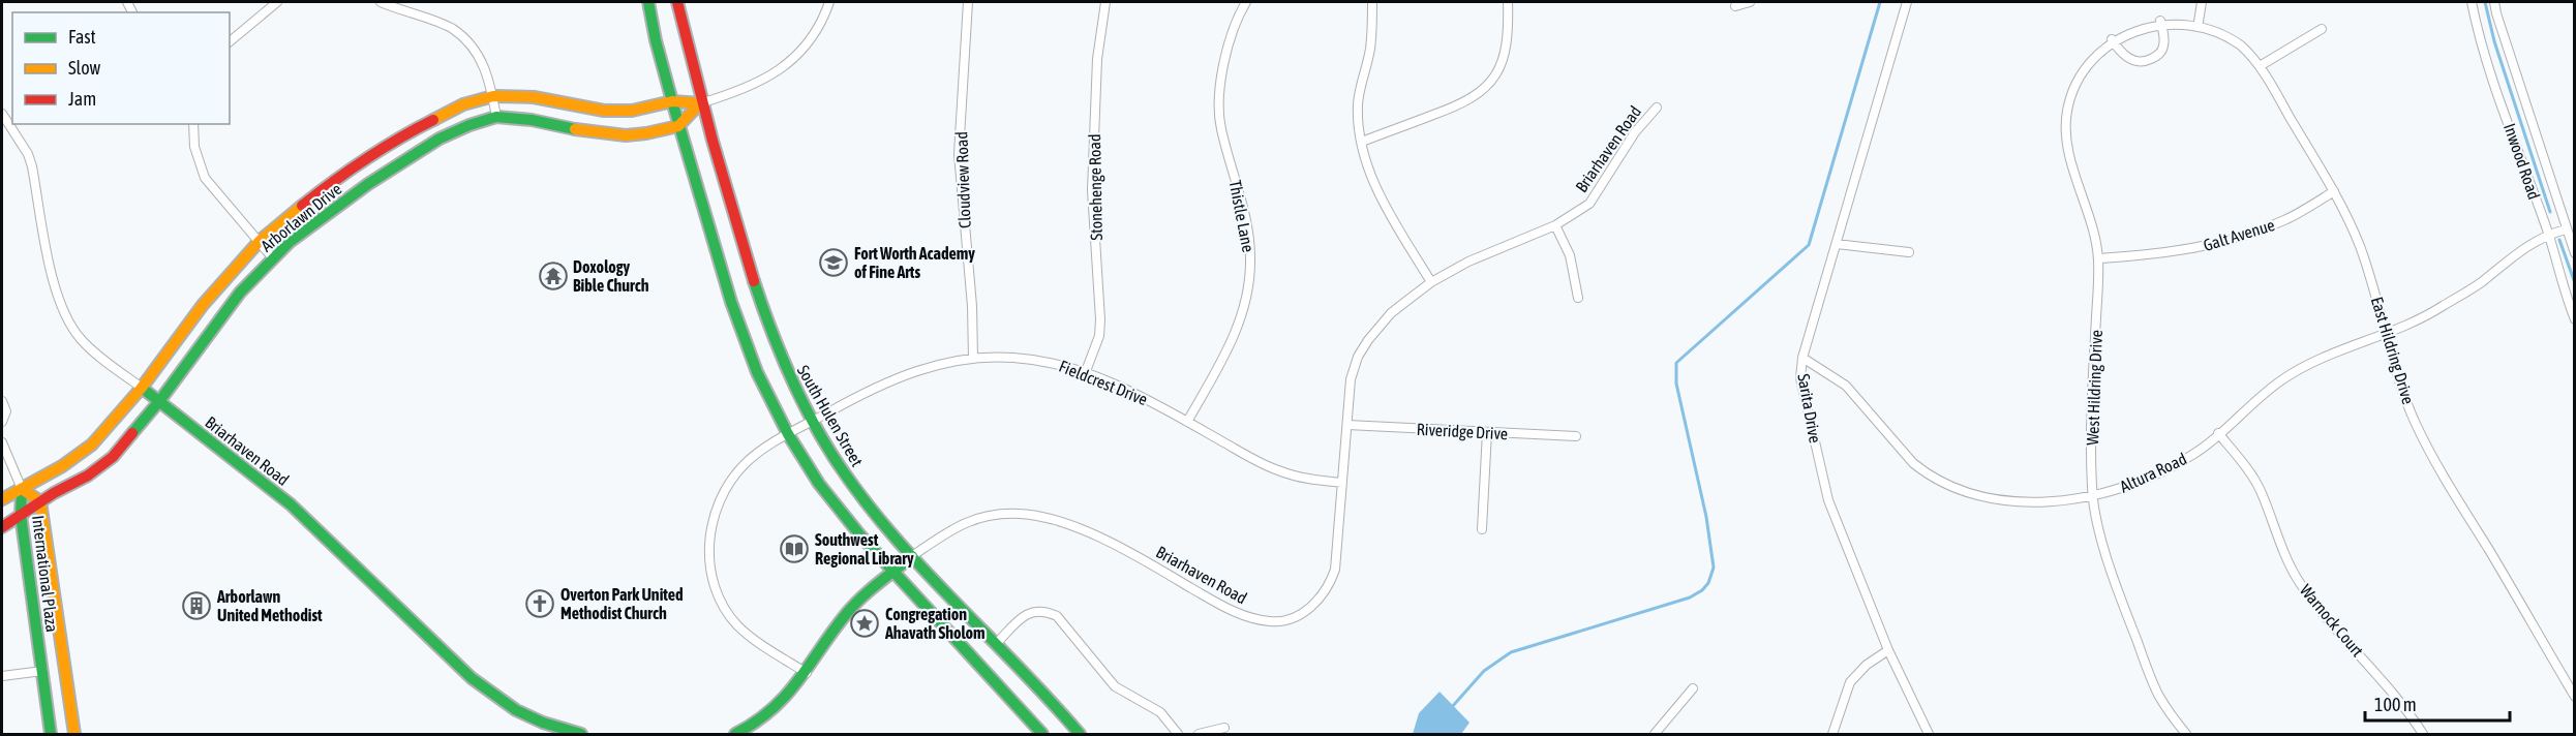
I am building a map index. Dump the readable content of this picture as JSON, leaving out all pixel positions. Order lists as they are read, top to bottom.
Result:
{
  "streets": {
    "main road": [
      "Briarhaven Road",
      "Arborlawn Drive",
      "South Hulen Street",
      "International Plaza"
    ],
    "street": [
      "Inwood Road",
      "Cloudview Road",
      "Stonehenge Road",
      "Thistle Lane",
      "Galt Avenue",
      "East Hildring Drive",
      "Fieldcrest Drive",
      "West Hildring Drive",
      "Sarita Drive",
      "Riveridge Drive",
      "Altura Road",
      "Warnock Court"
    ]
  },
  "crossings": [
    ["Briarhaven Road", "Arborlawn Drive"],
    ["Briarhaven Road", "Fieldcrest Drive"],
    ["Briarhaven Road", "South Hulen Street"],
    ["Briarhaven Road", "Riveridge Drive"],
    ["Inwood Road", "Altura Road"],
    ["Cloudview Road", "Fieldcrest Drive"],
    ["Stonehenge Road", "Fieldcrest Drive"],
    ["Thistle Lane", "Fieldcrest Drive"],
    ["Arborlawn Drive", "South Hulen Street"],
    ["Arborlawn Drive", "International Plaza"],
    ["Galt Avenue", "East Hildring Drive"],
    ["Galt Avenue", "West Hildring Drive"],
    ["East Hildring Drive", "West Hildring Drive"],
    ["East Hildring Drive", "Altura Road"],
    ["Fieldcrest Drive", "South Hulen Street"],
    ["West Hildring Drive", "Altura Road"],
    ["Sarita Drive", "Altura Road"],
    ["Altura Road", "Warnock Court"]
  ],
  "places": {
    "school or university": ["Fort Worth Academy of Fine Arts"],
    "temple": ["Doxology Bible Church"],
    "library": ["Southwest Regional Library"],
    "church": ["Overton Park United Methodist Church"],
    "building": ["Arborlawn United Methodist"],
    "place": ["Congregation Ahavath Sholom"]
  },
  "legend": ["Fast", "Slow", "Jam"],
  "scale_bar": "100 m"
}
